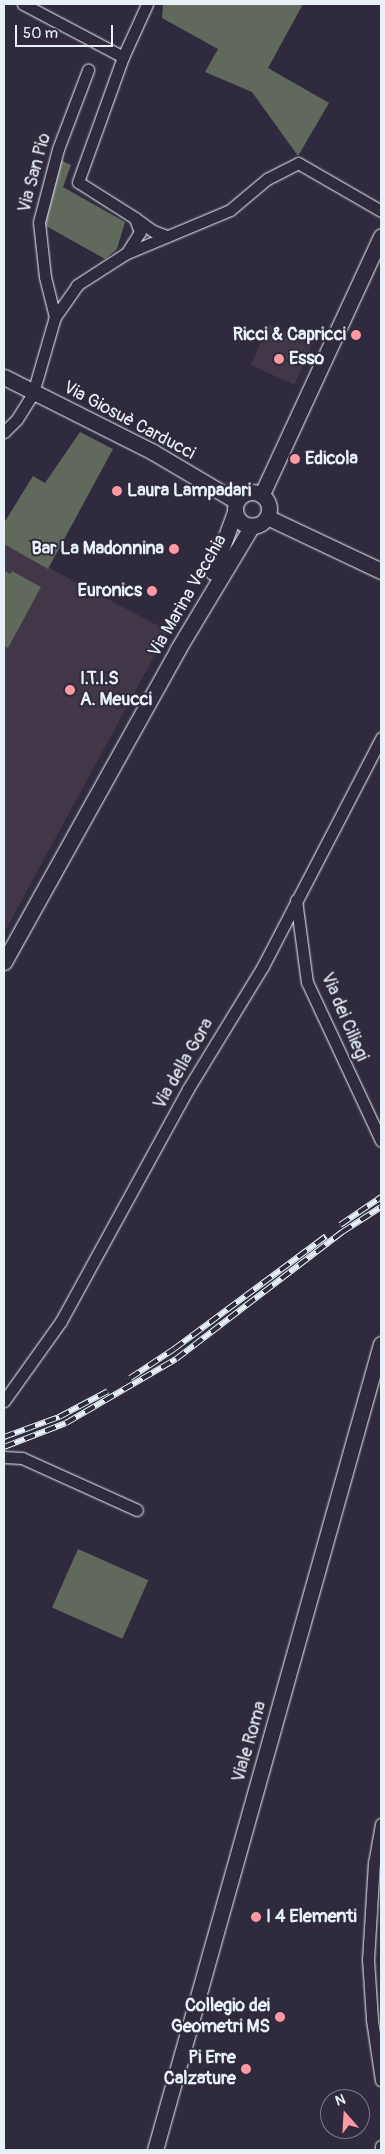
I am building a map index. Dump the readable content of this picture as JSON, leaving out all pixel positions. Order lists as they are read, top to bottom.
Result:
{
  "streets": {
    "main road": ["Via Giosuè Carducci", "Via Marina Vecchia", "Viale Roma"],
    "street": ["Via San Pio", "Via dei Ciliegi", "Via della Gora"]
  },
  "crossings": [
    ["Via Giosuè Carducci", "Via Marina Vecchia"],
    ["Via dei Ciliegi", "Via della Gora"]
  ],
  "places": [
    "Ricci & Capricci",
    "Esso",
    "Edicola",
    "Laura Lampadari",
    "Bar La Madonnina",
    "Euronics",
    "I.T.I.S A. Meucci",
    "I 4 Elementi",
    "Collegio dei Geometri MS",
    "Pi Erre Calzature"
  ],
  "scale_bar": "50 m",
  "north": "top"
}
